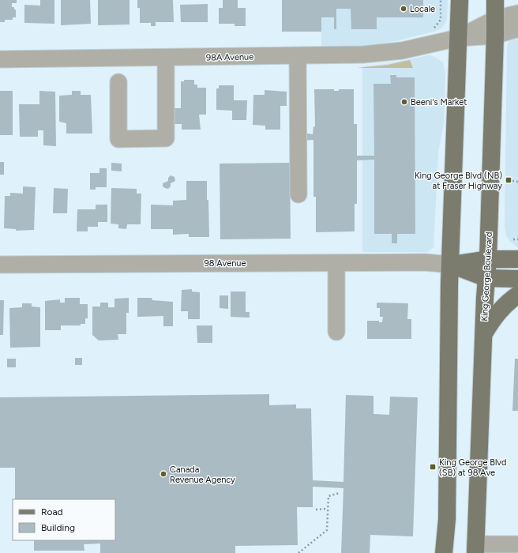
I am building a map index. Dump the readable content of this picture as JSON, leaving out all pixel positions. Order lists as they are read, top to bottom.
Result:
{
  "streets": {
    "main road": ["King George Boulevard"],
    "street": ["98A Avenue", "98 Avenue"]
  },
  "crossings": [
    ["98A Avenue", "King George Boulevard"]
  ],
  "places": {
    "other": ["Locale", "Beeni's Market", "Canada Revenue Agency"],
    "transit": ["King George Blvd (NB) at Fraser Highway", "King George Blvd (SB) at 98 Ave"]
  },
  "legend": ["Road", "Building"]
}
